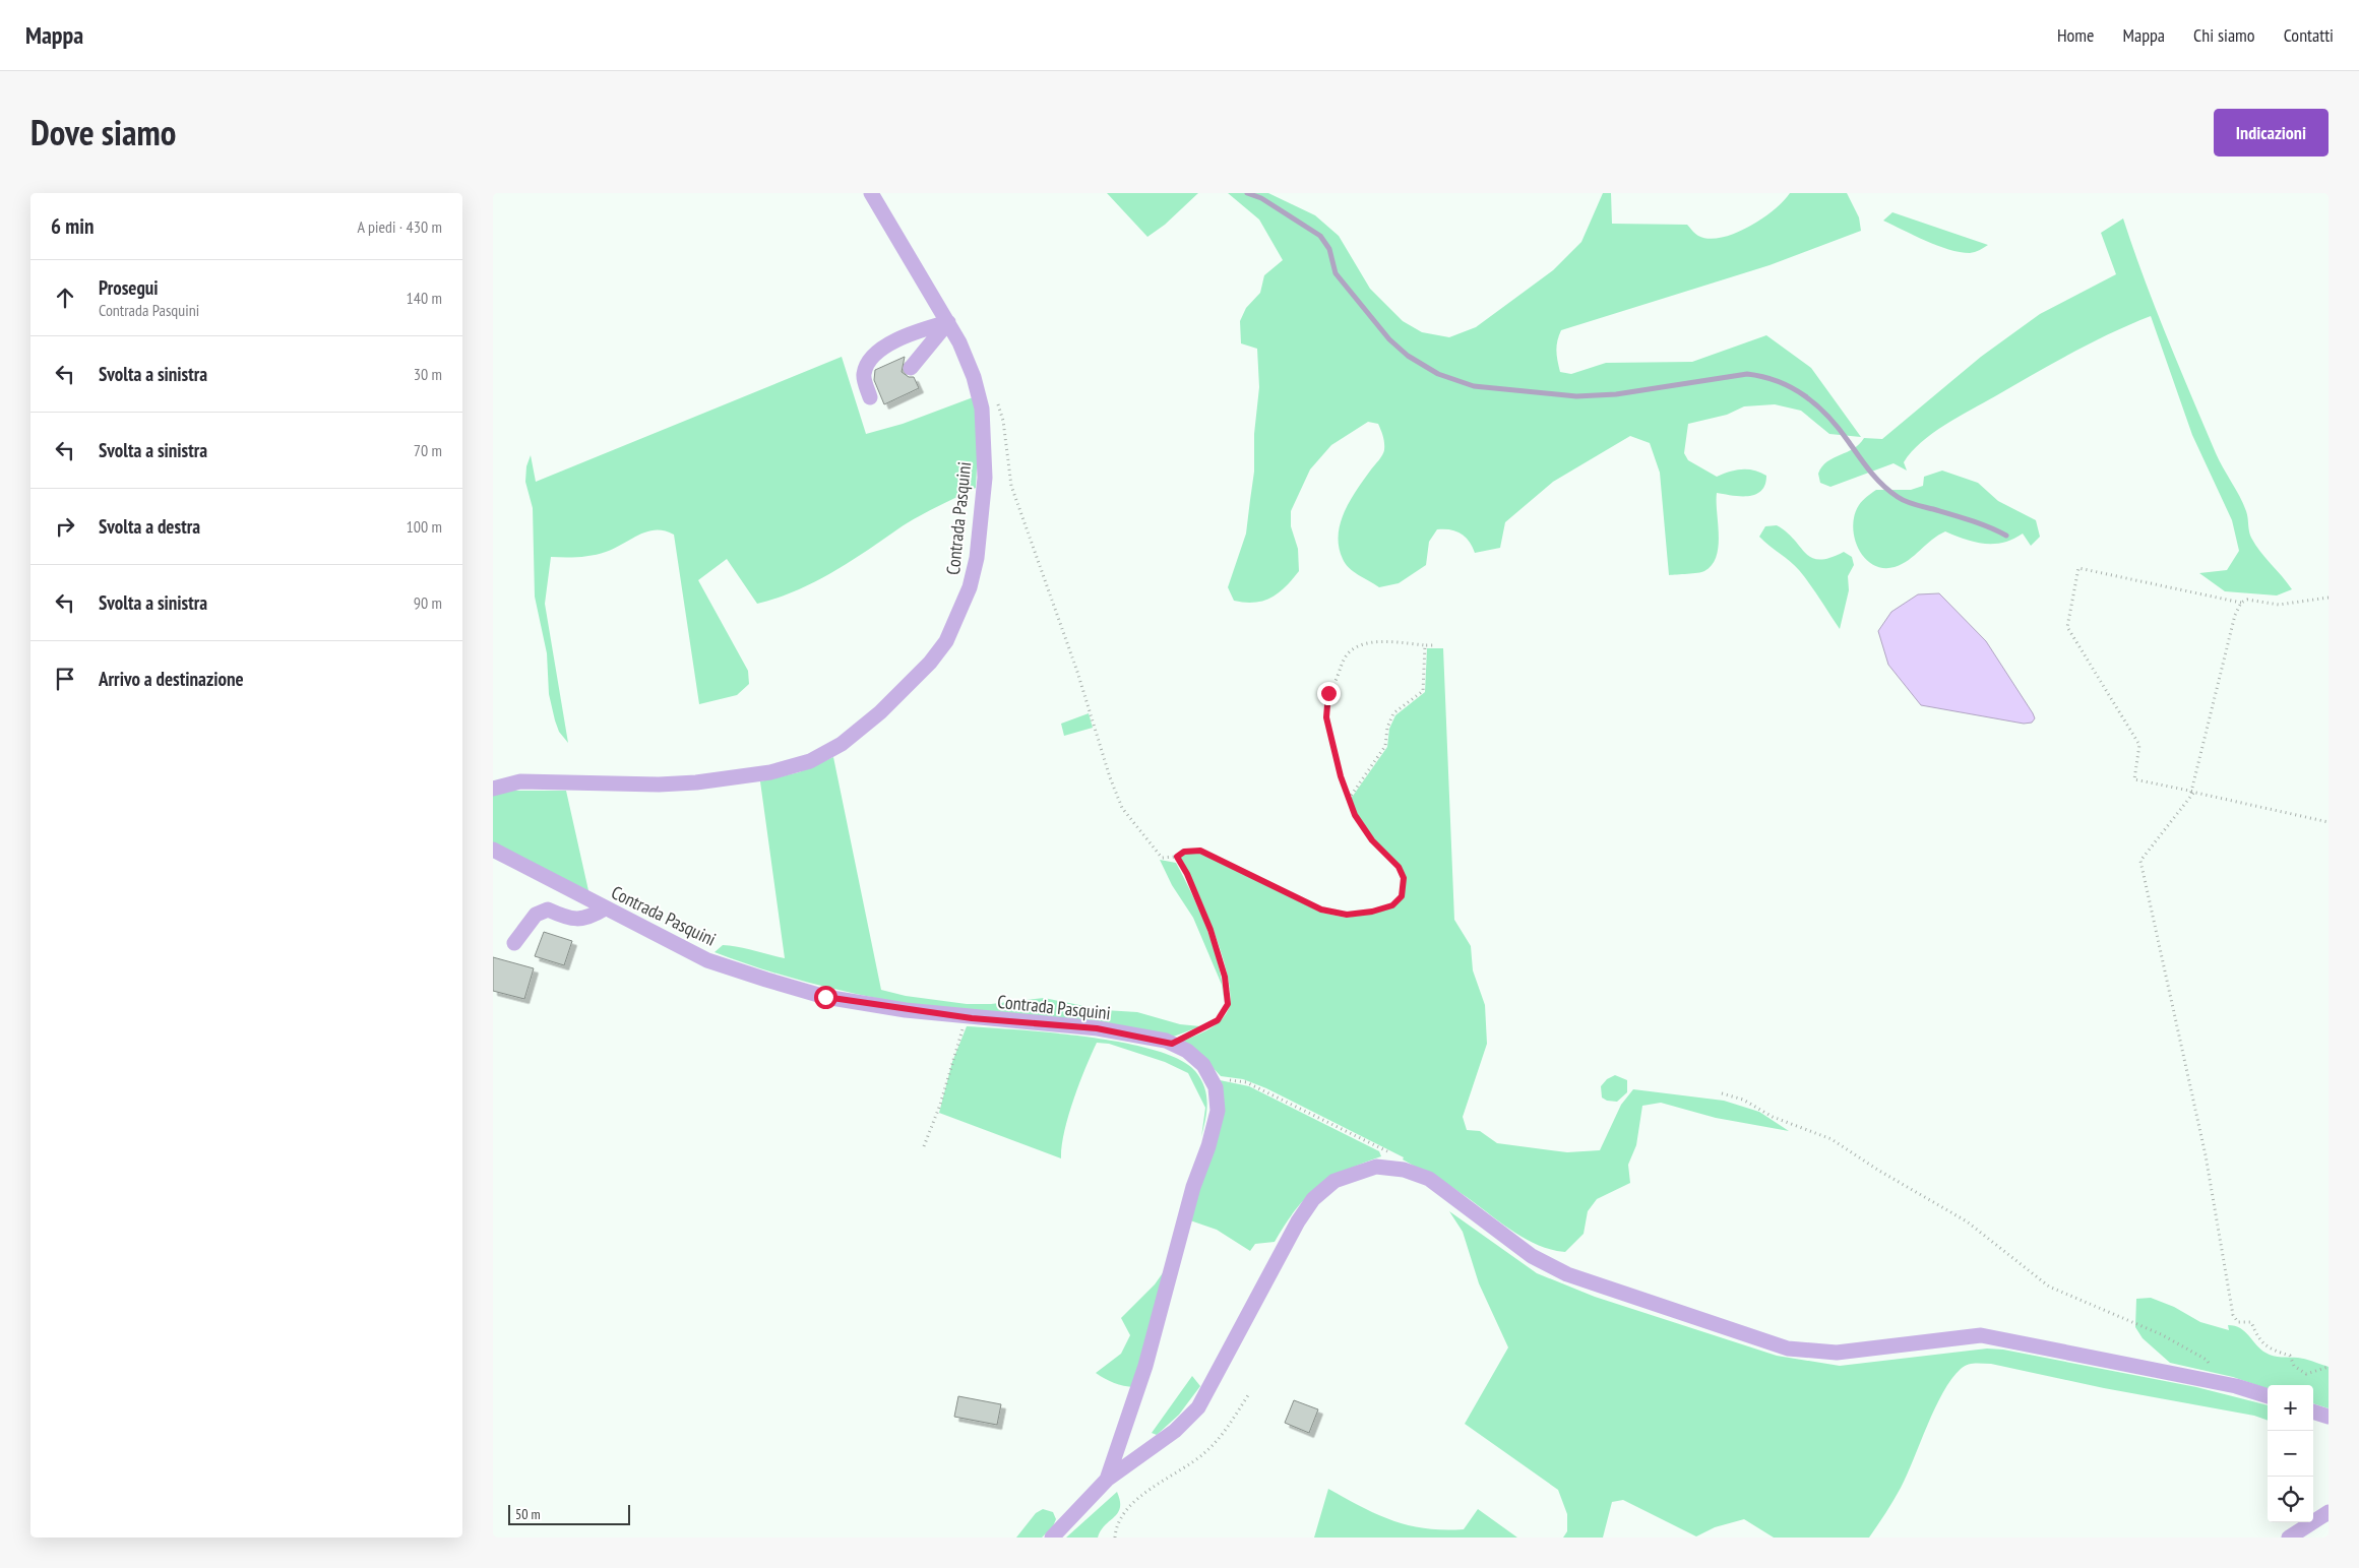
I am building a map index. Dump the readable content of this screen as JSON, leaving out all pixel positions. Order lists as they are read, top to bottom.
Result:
{
  "streets": {
    "street": ["Contrada Pasquini"]
  },
  "scale_bar": "50 m",
  "page": {
    "header": "Mappa",
    "nav": [
      "Home",
      "Mappa",
      "Chi siamo",
      "Contatti"
    ],
    "title": "Dove siamo",
    "buttons": "Indicazioni",
    "heading": ["6 min", "A piedi · 430 m"],
    "list": [
      ["Prosegui", "Contrada Pasquini", "140 m"],
      ["Svolta a sinistra", "30 m"],
      ["Svolta a sinistra", "70 m"],
      ["Svolta a destra", "100 m"],
      ["Svolta a sinistra", "90 m"],
      "Arrivo a destinazione"
    ],
    "map_buttons": ["+", "−"],
    "scale": "50 m"
  }
}
